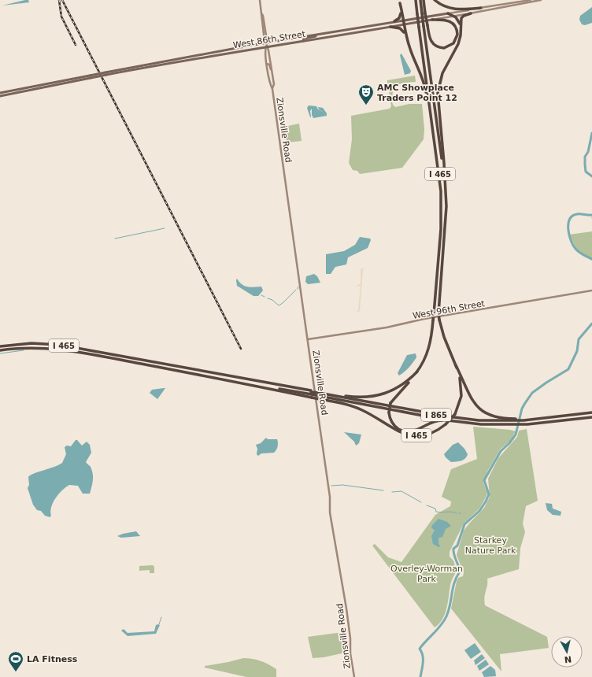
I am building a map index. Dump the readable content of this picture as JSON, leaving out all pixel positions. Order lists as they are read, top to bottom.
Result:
{
  "streets": {
    "highway": ["I 465", "I 865"],
    "main road": ["West 86th Street", "Zionsville Road", "West 96th Street"]
  },
  "crossings": [
    ["West 86th Street", "Zionsville Road"],
    ["Zionsville Road", "West 96th Street"],
    ["I 465", "I 865"]
  ],
  "parks": ["Starkey Nature Park", "Overley-Worman Park"],
  "places": {
    "theatre": ["AMC Showplace Traders Point 12"],
    "sports": ["LA Fitness"]
  },
  "north": "bottom"
}
